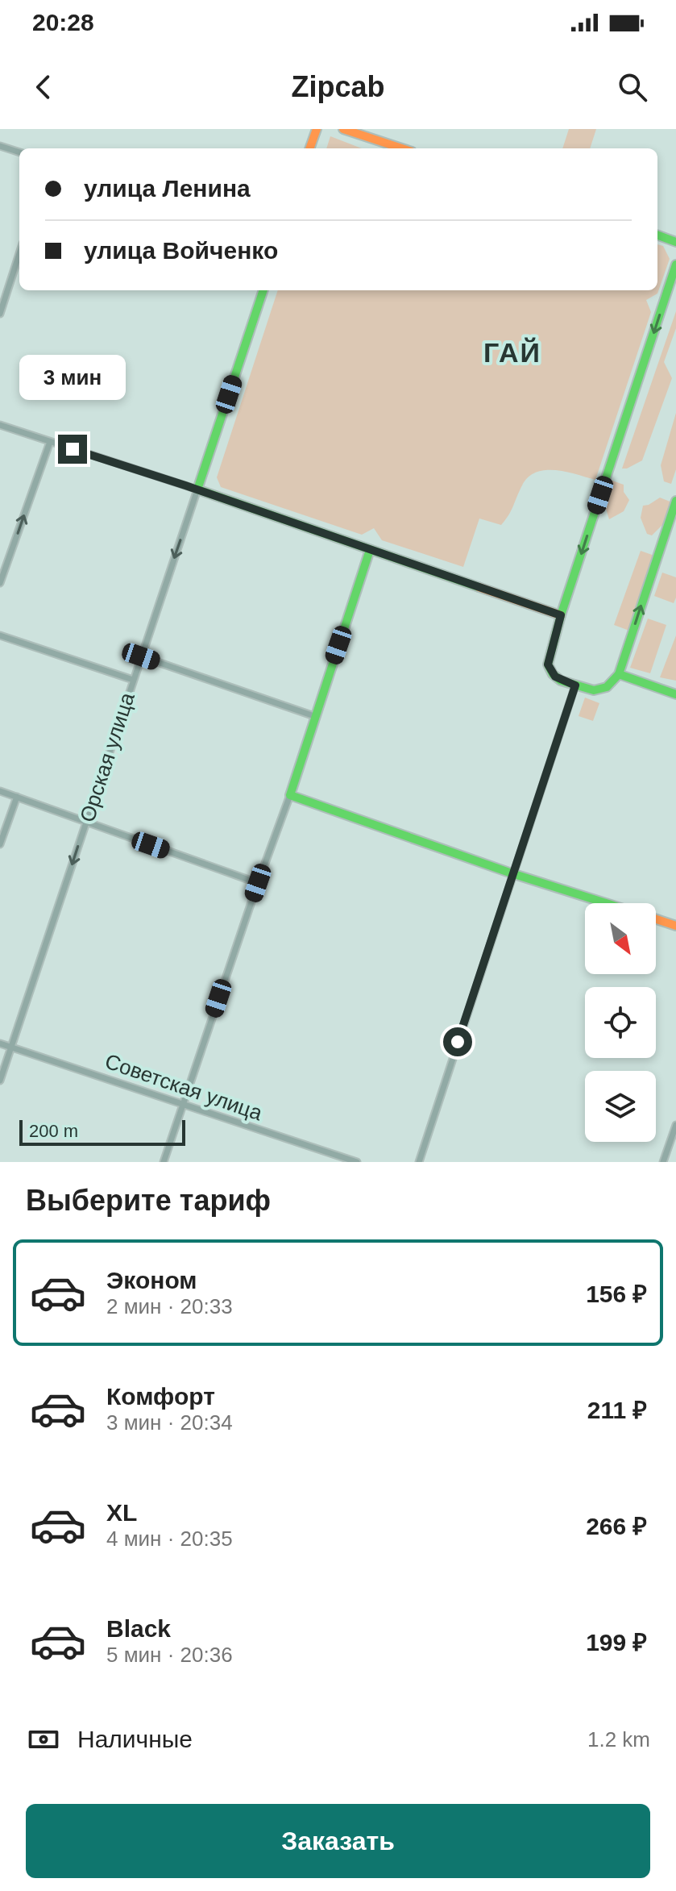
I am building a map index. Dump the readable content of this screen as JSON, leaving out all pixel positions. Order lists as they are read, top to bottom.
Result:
{
  "streets": {
    "main road": ["Орская улица"],
    "street": ["Советская улица"]
  },
  "crossings": [
    ["Орская улица", "Советская улица"]
  ],
  "one_way": ["Орская улица"],
  "districts": ["ГАЙ"],
  "scale_bar": "200 m",
  "north": "bottom right",
  "page": {
    "status": "20:28",
    "header": "Zipcab",
    "banner": ["улица Ленина", "улица Войченко"],
    "bubble": "3 мин",
    "scale": "200 m",
    "heading": "Выберите тариф",
    "list": [
      {
        "name": "Эконом",
        "note": "2 мин · 20:33",
        "value": "156 ₽"
      },
      {
        "name": "Комфорт",
        "note": "3 мин · 20:34",
        "value": "211 ₽"
      },
      {
        "name": "XL",
        "note": "4 мин · 20:35",
        "value": "266 ₽"
      },
      {
        "name": "Black",
        "note": "5 мин · 20:36",
        "value": "199 ₽"
      }
    ],
    "pay": ["Наличные", "1.2 km"],
    "buttons": "Заказать"
  }
}
